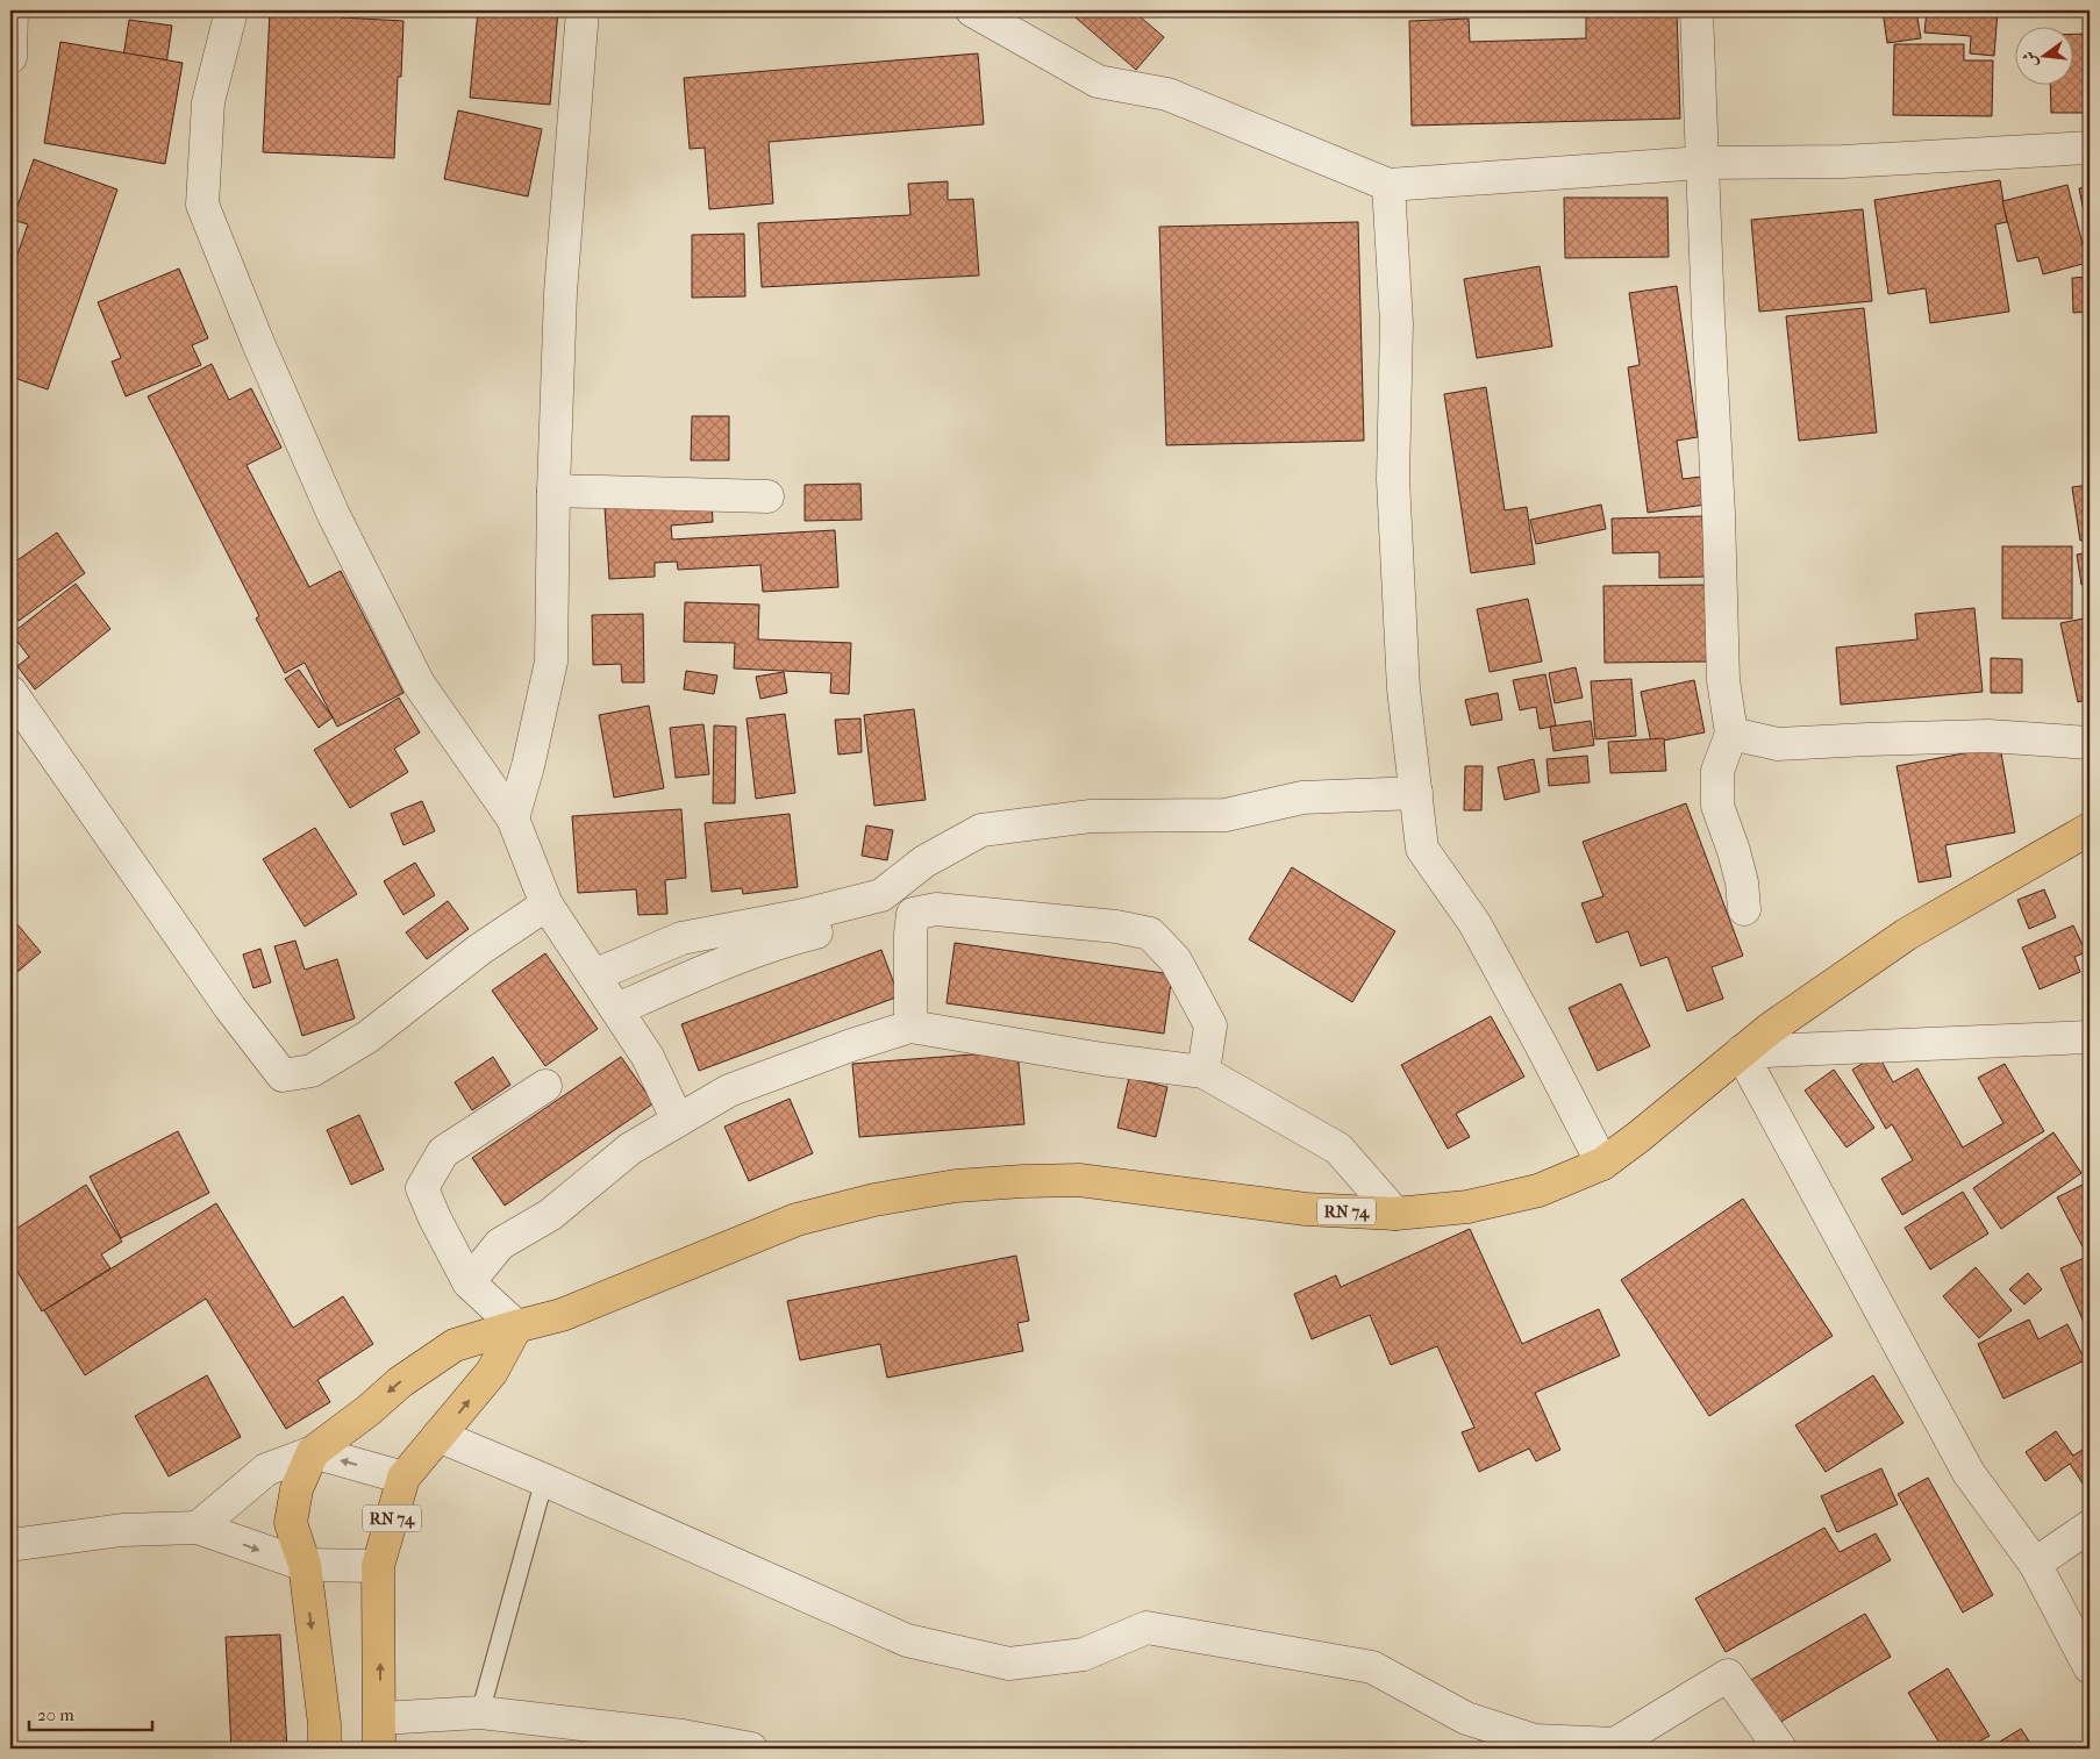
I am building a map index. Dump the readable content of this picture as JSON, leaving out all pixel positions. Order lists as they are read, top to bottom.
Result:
{
  "streets": {
    "main road": ["RN 74"]
  },
  "scale_bar": "20 m",
  "north": "left"
}
